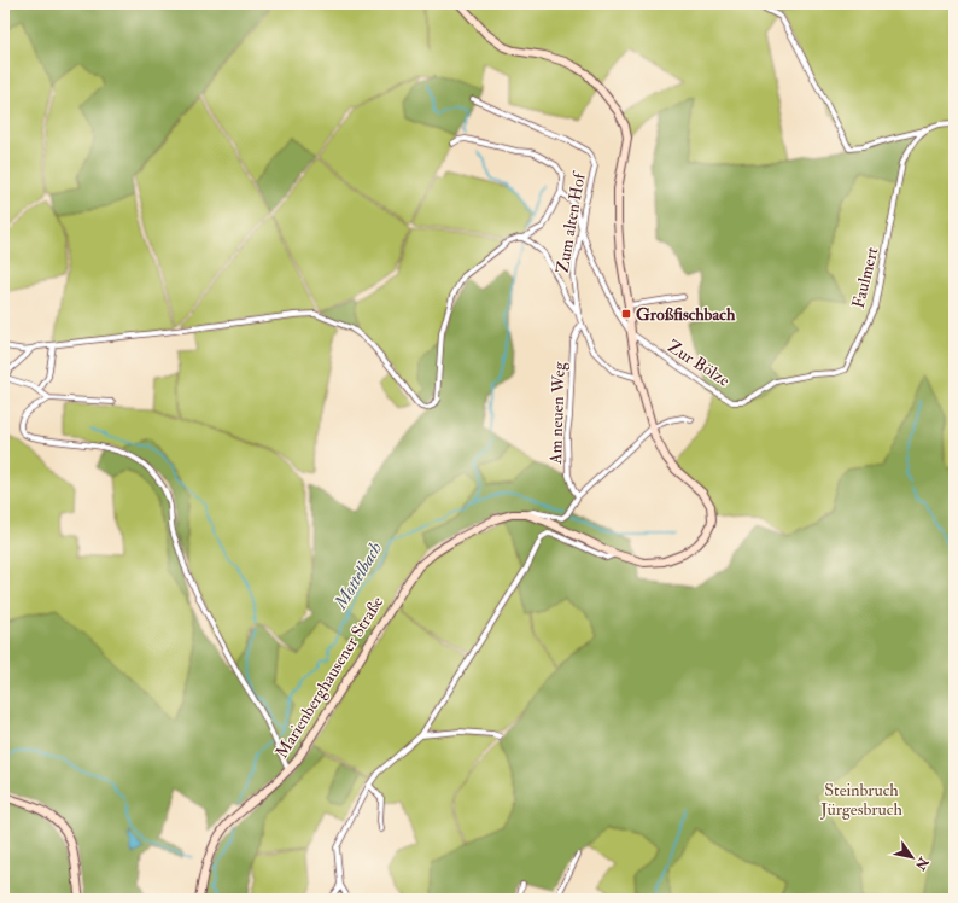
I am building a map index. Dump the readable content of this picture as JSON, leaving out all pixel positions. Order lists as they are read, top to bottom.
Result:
{
  "streets": {
    "main road": ["Marienberghausener Straße"],
    "street": [
      "Zum alten Hof",
      "Faulmert",
      "Zur Bölze",
      "Am neuen Weg"
    ]
  },
  "crossings": [
    ["Faulmert", "Zur Bölze"]
  ],
  "water": ["Mottelbach"],
  "parks": ["Steinbruch Jürgesbruch"],
  "places": {
    "transit": ["Großfischbach"]
  },
  "north": "bottom right"
}
